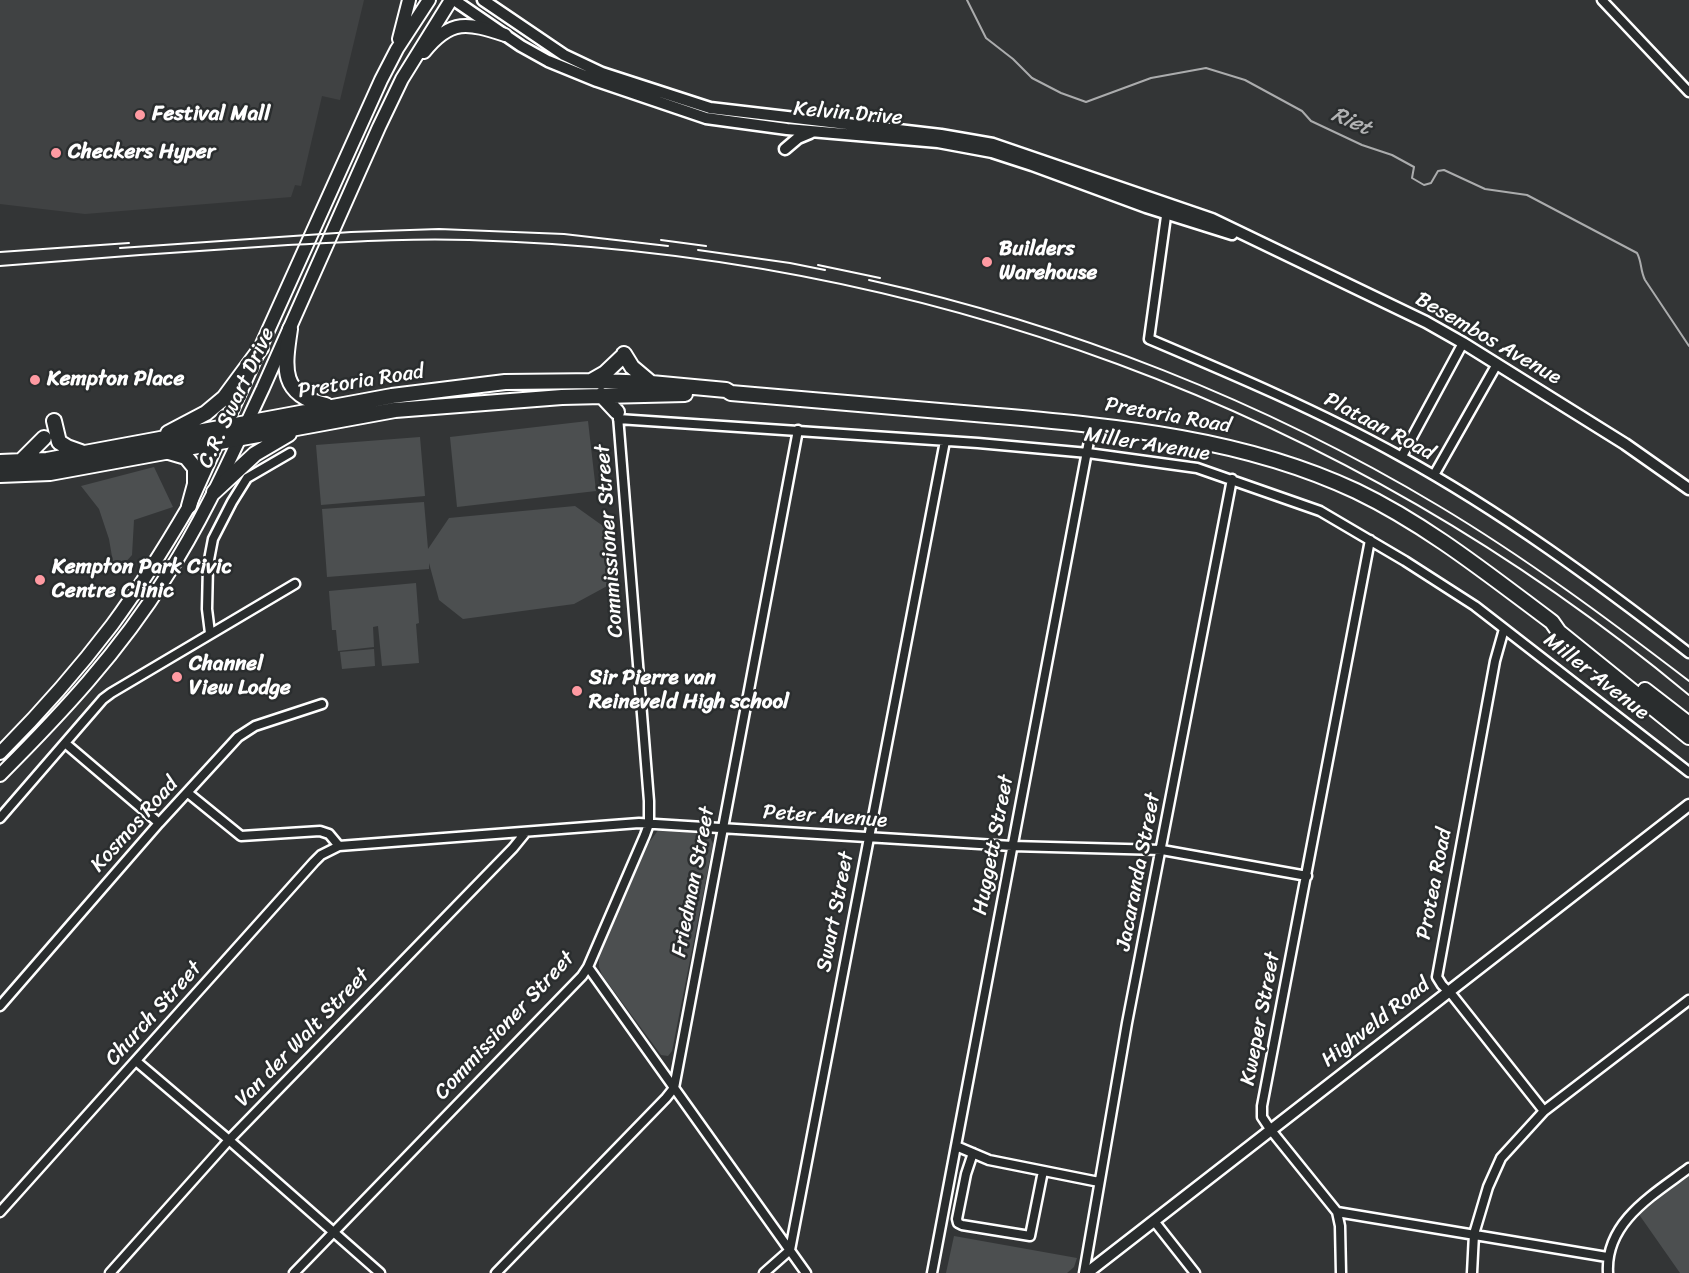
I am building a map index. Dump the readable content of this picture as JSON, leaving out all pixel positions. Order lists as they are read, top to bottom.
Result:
{
  "streets": {
    "main road": ["Pretoria Road", "C.R. Swart Drive"],
    "street": [
      "Kelvin Drive",
      "Besembos Avenue",
      "Plataan Road",
      "Miller Avenue",
      "Commissioner Street",
      "Peter Avenue",
      "Kosmos Road",
      "Huggett Street",
      "Jacaranda Street",
      "Friedman Street",
      "Protea Road",
      "Swart Street",
      "Church Street",
      "Kweper Street",
      "Highveld Road",
      "Van der Walt Street"
    ]
  },
  "crossings": [
    ["Kelvin Drive", "Besembos Avenue"],
    ["Kelvin Drive", "C.R. Swart Drive"],
    ["Kelvin Drive", "Plataan Road"],
    ["Pretoria Road", "C.R. Swart Drive"],
    ["Pretoria Road", "Commissioner Street"],
    ["Pretoria Road", "Huggett Street"],
    ["Miller Avenue", "Commissioner Street"],
    ["Miller Avenue", "Huggett Street"],
    ["Miller Avenue", "Jacaranda Street"],
    ["Miller Avenue", "Friedman Street"],
    ["Miller Avenue", "Protea Road"],
    ["Miller Avenue", "Swart Street"],
    ["Miller Avenue", "Kweper Street"],
    ["Commissioner Street", "Peter Avenue"],
    ["Peter Avenue", "Huggett Street"],
    ["Peter Avenue", "Jacaranda Street"],
    ["Peter Avenue", "Friedman Street"],
    ["Peter Avenue", "Swart Street"],
    ["Peter Avenue", "Church Street"],
    ["Peter Avenue", "Kweper Street"],
    ["Peter Avenue", "Van der Walt Street"],
    ["Jacaranda Street", "Highveld Road"],
    ["Protea Road", "Highveld Road"],
    ["Kweper Street", "Highveld Road"]
  ],
  "water": ["Riet"],
  "places": [
    "Festival Mall",
    "Checkers Hyper",
    "Builders Warehouse",
    "Kempton Place",
    "Kempton Park Civic Centre Clinic",
    "Channel View Lodge",
    "Sir Pierre van Reineveld High school"
  ]
}
